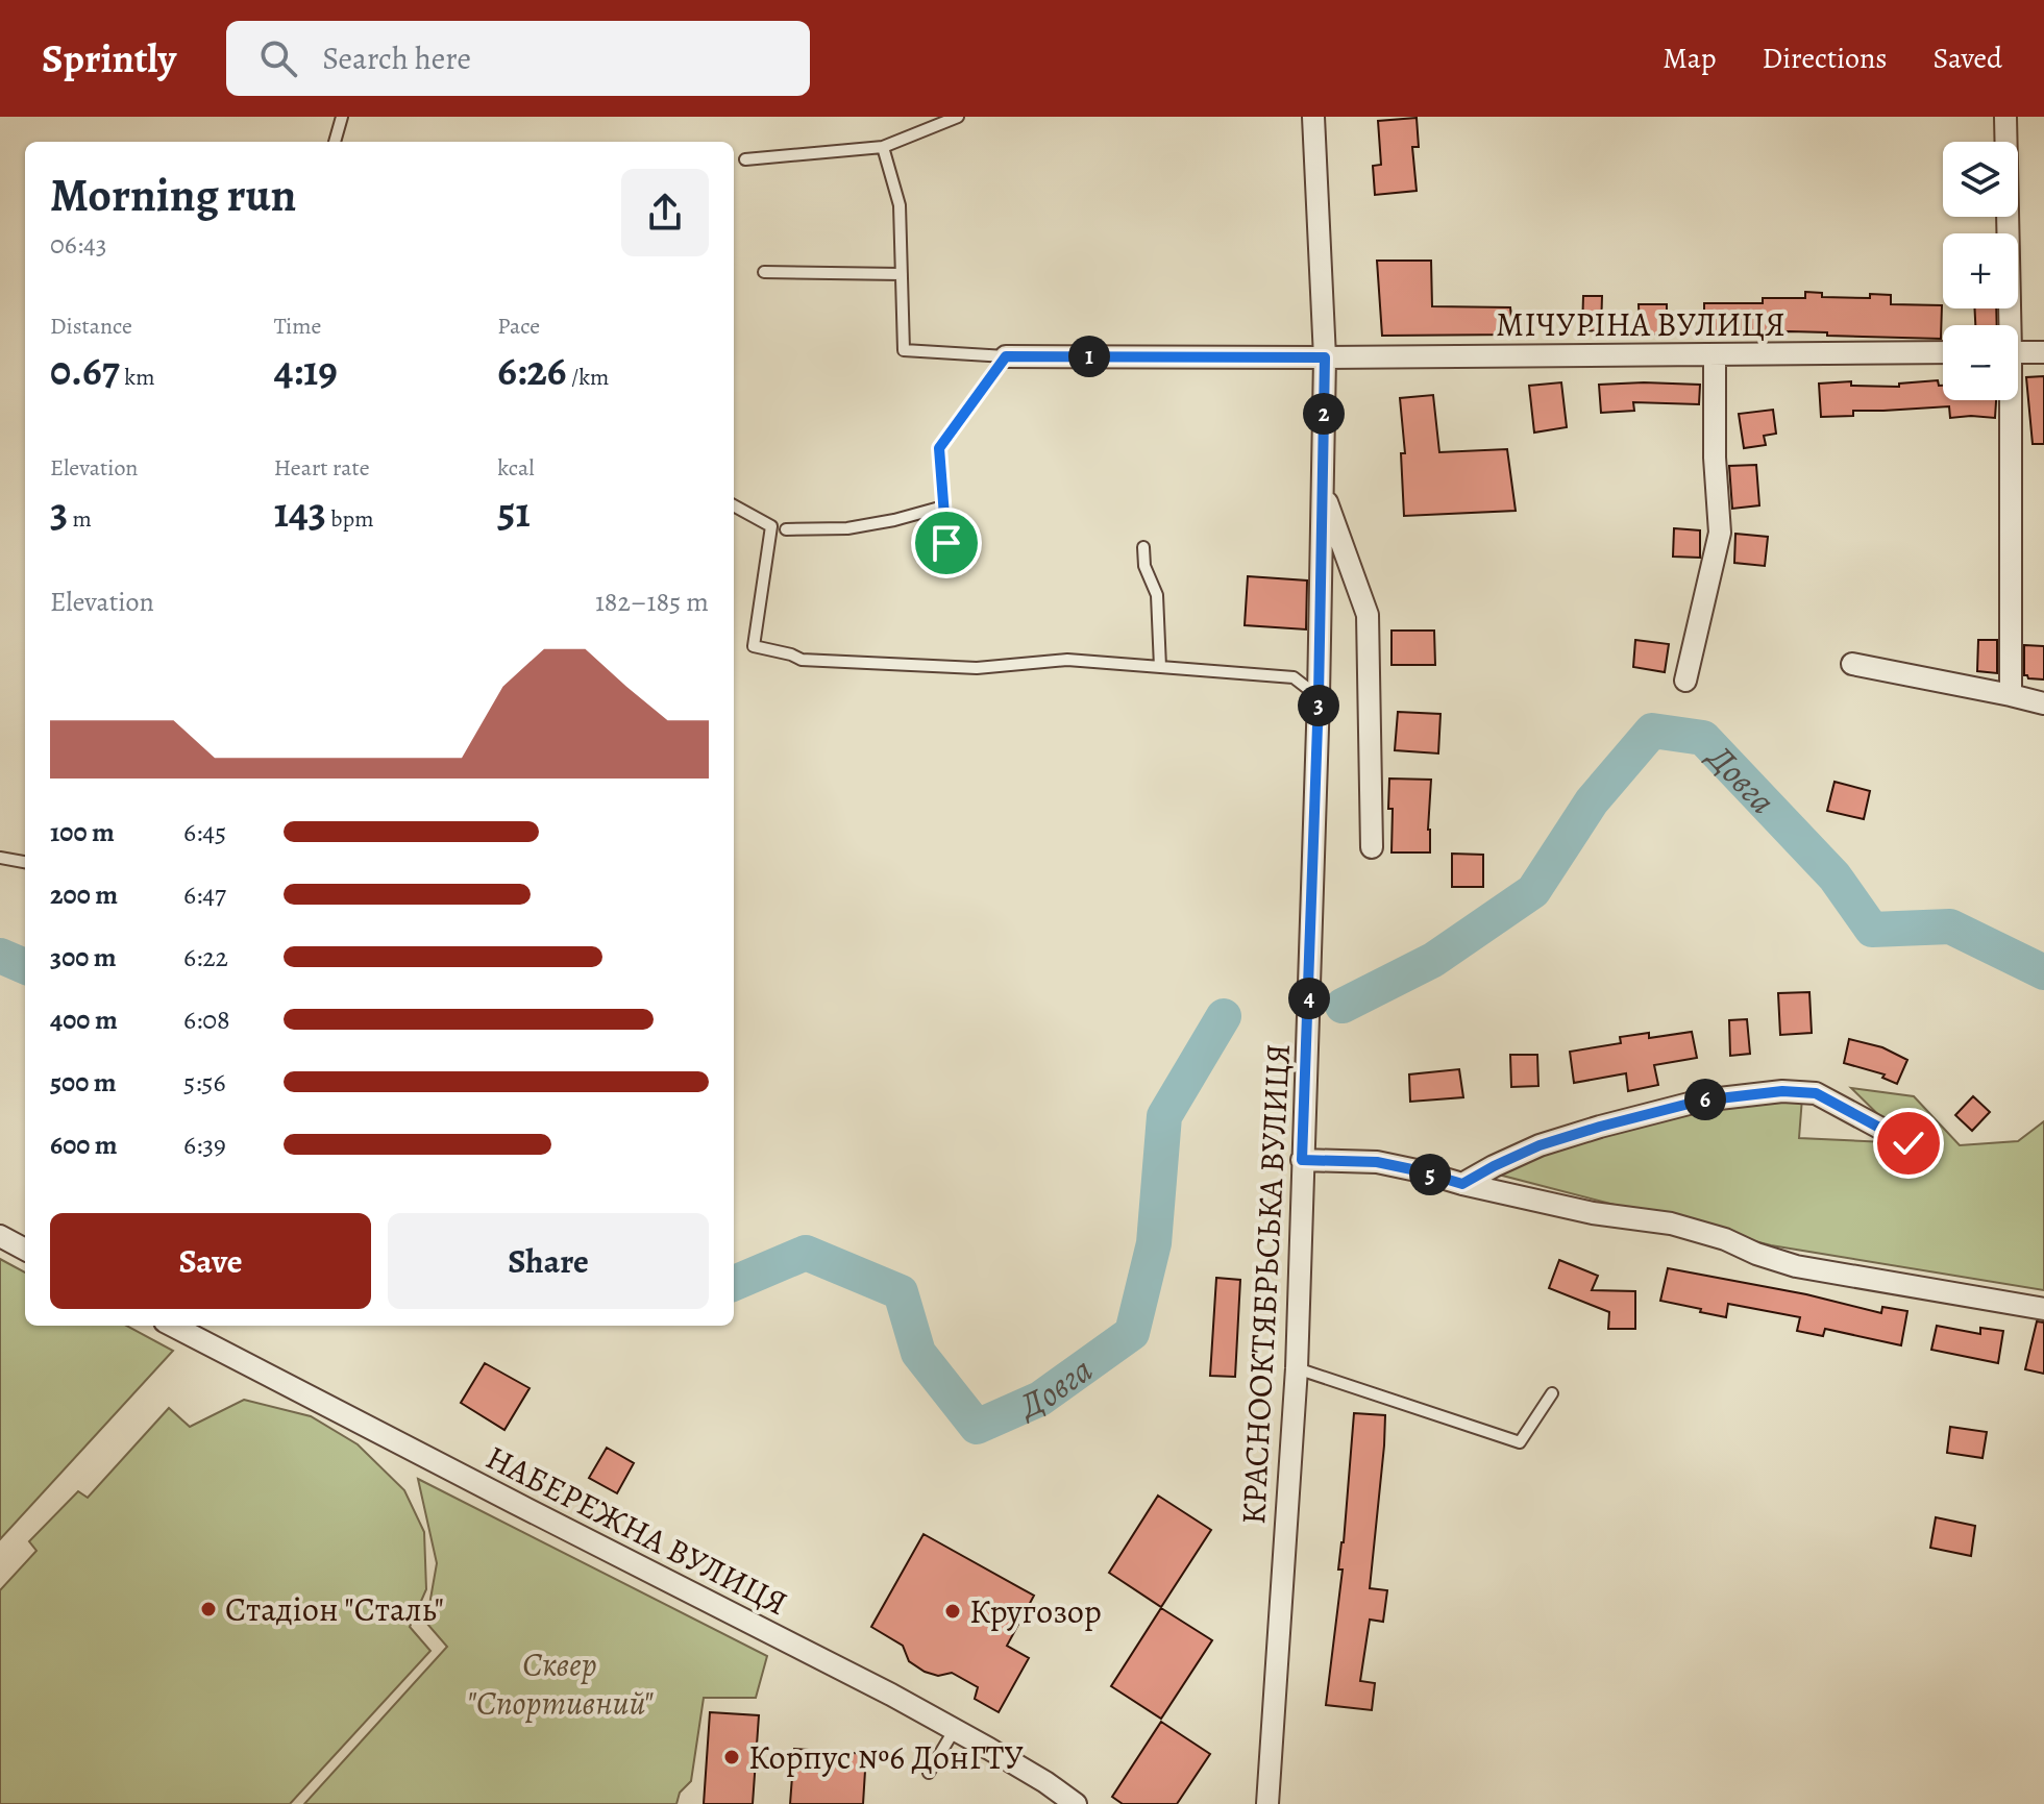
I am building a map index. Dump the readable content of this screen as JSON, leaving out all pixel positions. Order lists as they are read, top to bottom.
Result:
{
  "streets": {
    "street": ["МІЧУРІНА ВУЛИЦЯ", "КРАСНООКТЯБРЬСЬКА ВУЛИЦЯ", "НАБЕРЕЖНА ВУЛИЦЯ"]
  },
  "crossings": [
    ["МІЧУРІНА ВУЛИЦЯ", "КРАСНООКТЯБРЬСЬКА ВУЛИЦЯ"]
  ],
  "water": ["Довга"],
  "parks": ["Сквер \"Спортивний\""],
  "places": ["Стадіон \"Сталь\"", "Кругозор", "Корпус №6 ДонГТУ"],
  "page": {
    "header": "Sprintly",
    "search": "Search here",
    "nav": ["Map", "Directions", "Saved"],
    "map_buttons": ["+", "−"],
    "heading": ["Morning run", "06:43"],
    "stats": [
      ["Distance", "0.67 km"],
      ["Time", "4:19"],
      ["Pace", "6:26 /km"],
      ["Elevation", "3 m"],
      ["Heart rate", "143 bpm"],
      ["kcal", "51"]
    ],
    "pins": [
      "1",
      "2",
      "3",
      "4",
      "6",
      "5"
    ],
    "chart": ["Elevation", "182–185 m"],
    "list": [
      {
        "name": "100 m",
        "note": "6:45"
      },
      {
        "name": "200 m",
        "note": "6:47"
      },
      {
        "name": "300 m",
        "note": "6:22"
      },
      {
        "name": "400 m",
        "note": "6:08"
      },
      {
        "name": "500 m",
        "note": "5:56"
      },
      {
        "name": "600 m",
        "note": "6:39"
      }
    ],
    "buttons": ["Save", "Share"]
  }
}
